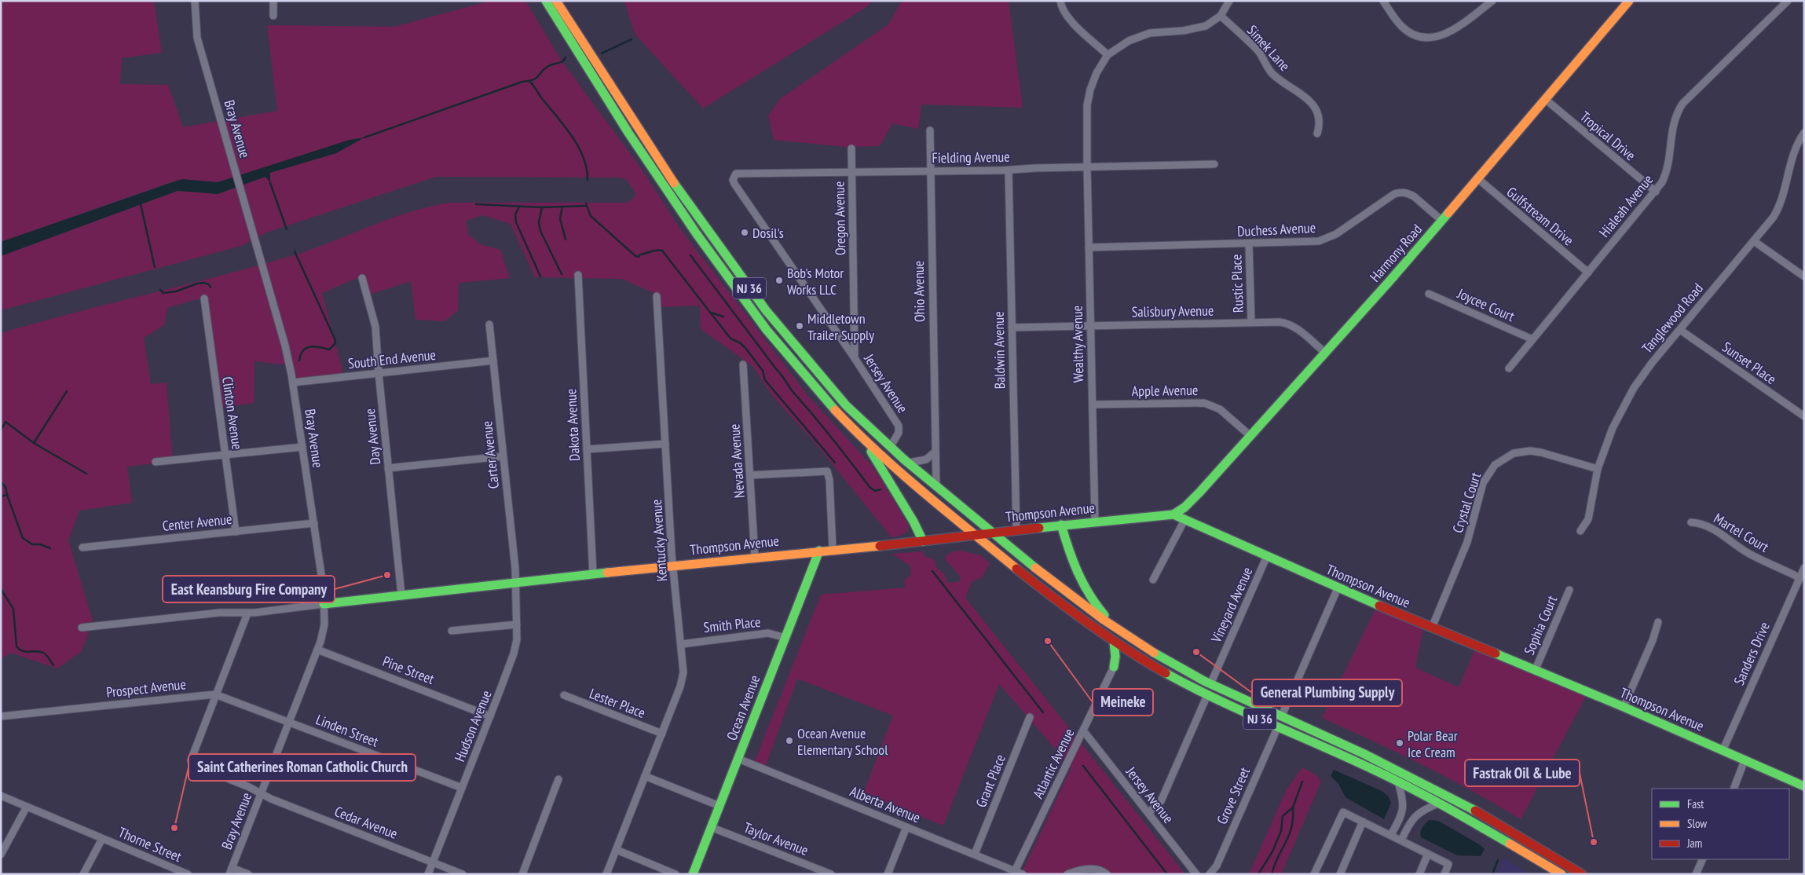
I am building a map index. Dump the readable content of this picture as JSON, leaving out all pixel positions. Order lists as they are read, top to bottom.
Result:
{
  "streets": {
    "main road": [
      "Harmony Road",
      "NJ 36",
      "Thompson Avenue",
      "Ocean Avenue"
    ],
    "street": [
      "Simek Lane",
      "Bray Avenue",
      "Tropical Drive",
      "Fielding Avenue",
      "Hialeah Avenue",
      "Gulfstream Drive",
      "Oregon Avenue",
      "Duchess Avenue",
      "Rustic Place",
      "Ohio Avenue",
      "Joycee Court",
      "Salisbury Avenue",
      "Tanglewood Road",
      "Wealthy Avenue",
      "Baldwin Avenue",
      "South End Avenue",
      "Sunset Place",
      "Jersey Avenue",
      "Apple Avenue",
      "Clinton Avenue",
      "Dakota Avenue",
      "Day Avenue",
      "Carter Avenue",
      "Nevada Avenue",
      "Crystal Court",
      "Center Avenue",
      "Martel Court",
      "Kentucky Avenue",
      "Vineyard Avenue",
      "Smith Place",
      "Sophia Court",
      "Sanders Drive",
      "Pine Street",
      "Prospect Avenue",
      "Lester Place",
      "Hudson Avenue",
      "Linden Street",
      "Atlantic Avenue",
      "Grant Place",
      "Grove Street",
      "Alberta Avenue",
      "Cedar Avenue",
      "Taylor Avenue",
      "Thorne Street"
    ]
  },
  "crossings": [
    ["Bray Avenue", "South End Avenue"],
    ["Bray Avenue", "Thompson Avenue"],
    ["Bray Avenue", "Center Avenue"],
    ["Bray Avenue", "Pine Street"],
    ["Bray Avenue", "Prospect Avenue"],
    ["Bray Avenue", "Linden Street"],
    ["Bray Avenue", "Cedar Avenue"],
    ["Tropical Drive", "Hialeah Avenue"],
    ["Tropical Drive", "Harmony Road"],
    ["Fielding Avenue", "Oregon Avenue"],
    ["Fielding Avenue", "Ohio Avenue"],
    ["Fielding Avenue", "Wealthy Avenue"],
    ["Fielding Avenue", "Baldwin Avenue"],
    ["Fielding Avenue", "Jersey Avenue"],
    ["Hialeah Avenue", "Gulfstream Drive"],
    ["Hialeah Avenue", "Joycee Court"],
    ["Gulfstream Drive", "Harmony Road"],
    ["Oregon Avenue", "Jersey Avenue"],
    ["Duchess Avenue", "Harmony Road"],
    ["Duchess Avenue", "Rustic Place"],
    ["Duchess Avenue", "Wealthy Avenue"],
    ["Harmony Road", "Salisbury Avenue"],
    ["Harmony Road", "Apple Avenue"],
    ["Harmony Road", "Thompson Avenue"],
    ["Rustic Place", "Salisbury Avenue"],
    ["NJ 36", "Ohio Avenue"],
    ["NJ 36", "Jersey Avenue"],
    ["NJ 36", "Thompson Avenue"],
    ["NJ 36", "Vineyard Avenue"],
    ["NJ 36", "Grove Street"],
    ["Salisbury Avenue", "Wealthy Avenue"],
    ["Salisbury Avenue", "Baldwin Avenue"],
    ["Tanglewood Road", "Sunset Place"],
    ["Tanglewood Road", "Crystal Court"],
    ["Wealthy Avenue", "Apple Avenue"],
    ["Wealthy Avenue", "Thompson Avenue"],
    ["Baldwin Avenue", "Thompson Avenue"],
    ["South End Avenue", "Day Avenue"],
    ["South End Avenue", "Carter Avenue"],
    ["Jersey Avenue", "Atlantic Avenue"],
    ["Clinton Avenue", "Center Avenue"],
    ["Dakota Avenue", "Thompson Avenue"],
    ["Day Avenue", "Thompson Avenue"],
    ["Carter Avenue", "Thompson Avenue"],
    ["Carter Avenue", "Hudson Avenue"],
    ["Nevada Avenue", "Thompson Avenue"],
    ["Crystal Court", "Thompson Avenue"],
    ["Thompson Avenue", "Kentucky Avenue"],
    ["Thompson Avenue", "Vineyard Avenue"],
    ["Thompson Avenue", "Sophia Court"],
    ["Thompson Avenue", "Sanders Drive"],
    ["Thompson Avenue", "Ocean Avenue"],
    ["Thompson Avenue", "Hudson Avenue"],
    ["Martel Court", "Sanders Drive"],
    ["Kentucky Avenue", "Smith Place"],
    ["Kentucky Avenue", "Lester Place"],
    ["Smith Place", "Ocean Avenue"],
    ["Pine Street", "Hudson Avenue"],
    ["Prospect Avenue", "Linden Street"],
    ["Prospect Avenue", "Cedar Avenue"],
    ["Ocean Avenue", "Alberta Avenue"],
    ["Ocean Avenue", "Taylor Avenue"],
    ["Hudson Avenue", "Linden Street"],
    ["Hudson Avenue", "Cedar Avenue"],
    ["Atlantic Avenue", "Alberta Avenue"],
    ["Grant Place", "Alberta Avenue"]
  ],
  "places": [
    "Dosil's",
    "Bob's Motor Works LLC",
    "Middletown Trailer Supply",
    "East Keansburg Fire Company",
    "Meineke",
    "General Plumbing Supply",
    "Ocean Avenue Elementary School",
    "Polar Bear Ice Cream",
    "Saint Catherines Roman Catholic Church",
    "Fastrak Oil & Lube"
  ],
  "legend": ["Fast", "Slow", "Jam"]
}
